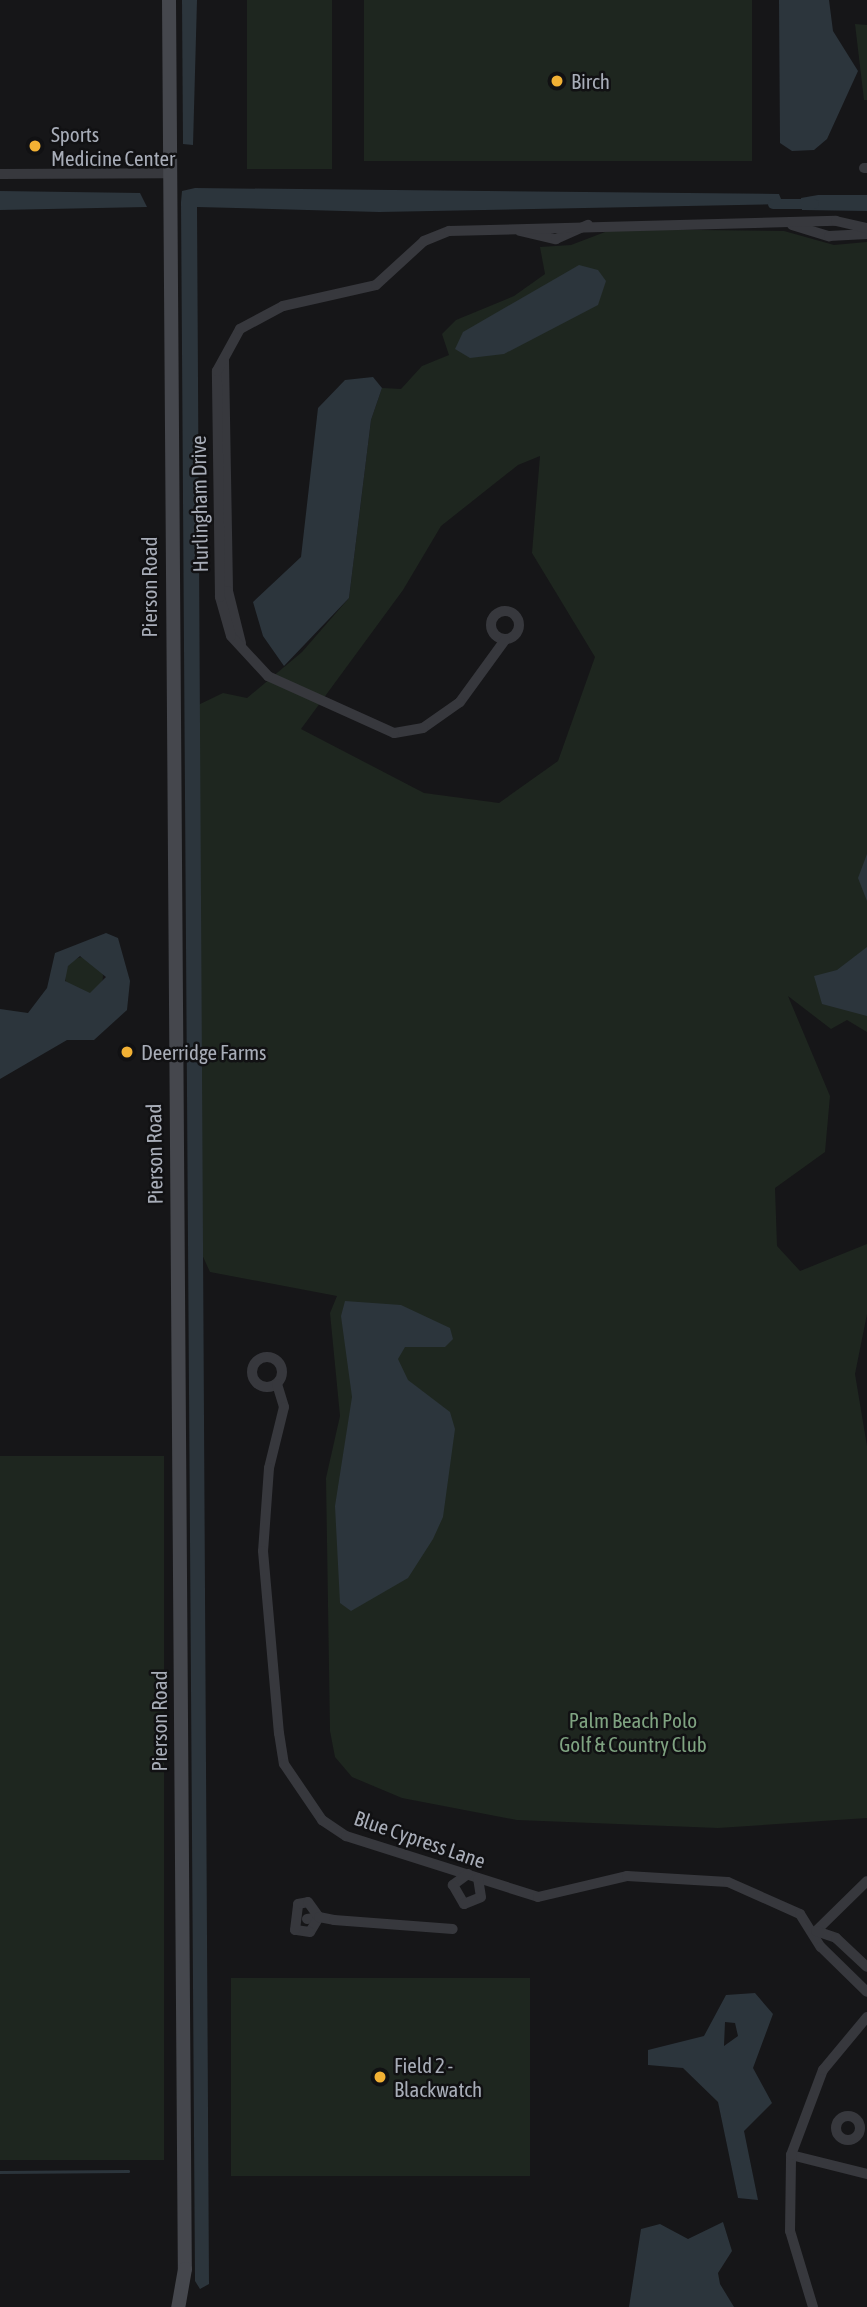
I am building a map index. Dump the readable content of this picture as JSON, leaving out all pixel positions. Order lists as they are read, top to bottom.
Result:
{
  "streets": {
    "street": ["Hurlingham Drive", "Pierson Road", "Blue Cypress Lane"]
  },
  "parks": ["Palm Beach Polo Golf & Country Club"],
  "places": [
    "Birch",
    "Sports Medicine Center",
    "Deerridge Farms",
    "Field 2 - Blackwatch"
  ]
}
